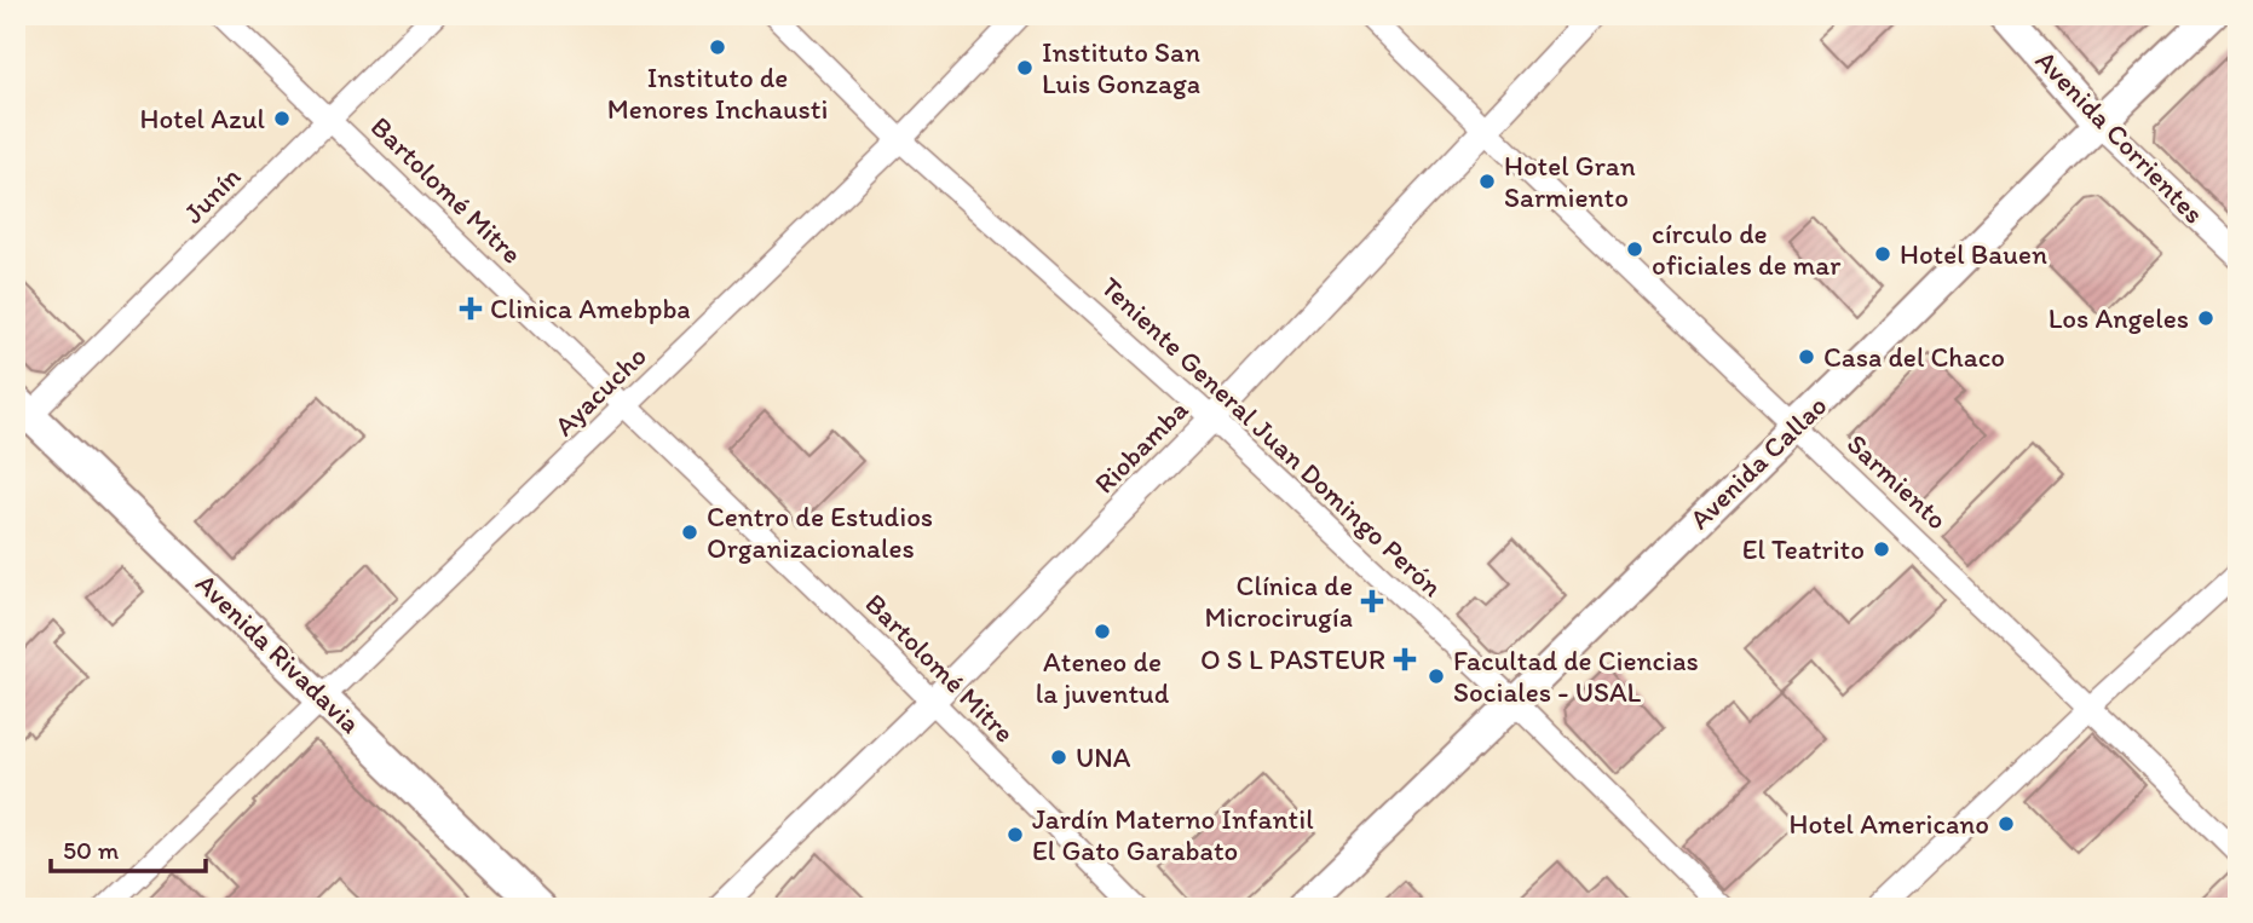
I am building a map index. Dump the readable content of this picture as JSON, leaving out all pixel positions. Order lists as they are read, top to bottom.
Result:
{
  "streets": {
    "main road": ["Avenida Corrientes", "Avenida Callao", "Avenida Rivadavia"],
    "street": [
      "Bartolomé Mitre",
      "Junín",
      "Ayacucho",
      "Teniente General Juan Domingo Perón",
      "Riobamba",
      "Sarmiento"
    ]
  },
  "crossings": [
    ["Avenida Corrientes", "Avenida Callao"],
    ["Bartolomé Mitre", "Junín"],
    ["Bartolomé Mitre", "Ayacucho"],
    ["Bartolomé Mitre", "Riobamba"],
    ["Junín", "Avenida Rivadavia"],
    ["Ayacucho", "Teniente General Juan Domingo Perón"],
    ["Ayacucho", "Avenida Rivadavia"],
    ["Teniente General Juan Domingo Perón", "Riobamba"],
    ["Teniente General Juan Domingo Perón", "Avenida Callao"],
    ["Riobamba", "Sarmiento"],
    ["Avenida Callao", "Sarmiento"]
  ],
  "places": {
    "other": [
      "Instituto de Menores Inchausti",
      "Instituto San Luis Gonzaga",
      "Hotel Azul",
      "Hotel Gran Sarmiento",
      "círculo de oficiales de mar",
      "Hotel Bauen",
      "Los Angeles",
      "Casa del Chaco",
      "Centro de Estudios Organizacionales",
      "El Teatrito",
      "Ateneo de la juventud",
      "Facultad de Ciencias Sociales - USAL",
      "UNA",
      "Hotel Americano",
      "Jardín Materno Infantil El Gato Garabato"
    ],
    "health": ["Clinica Amebpba", "Clínica de Microcirugía", "O S L PASTEUR"]
  },
  "scale_bar": "50 m"
}
